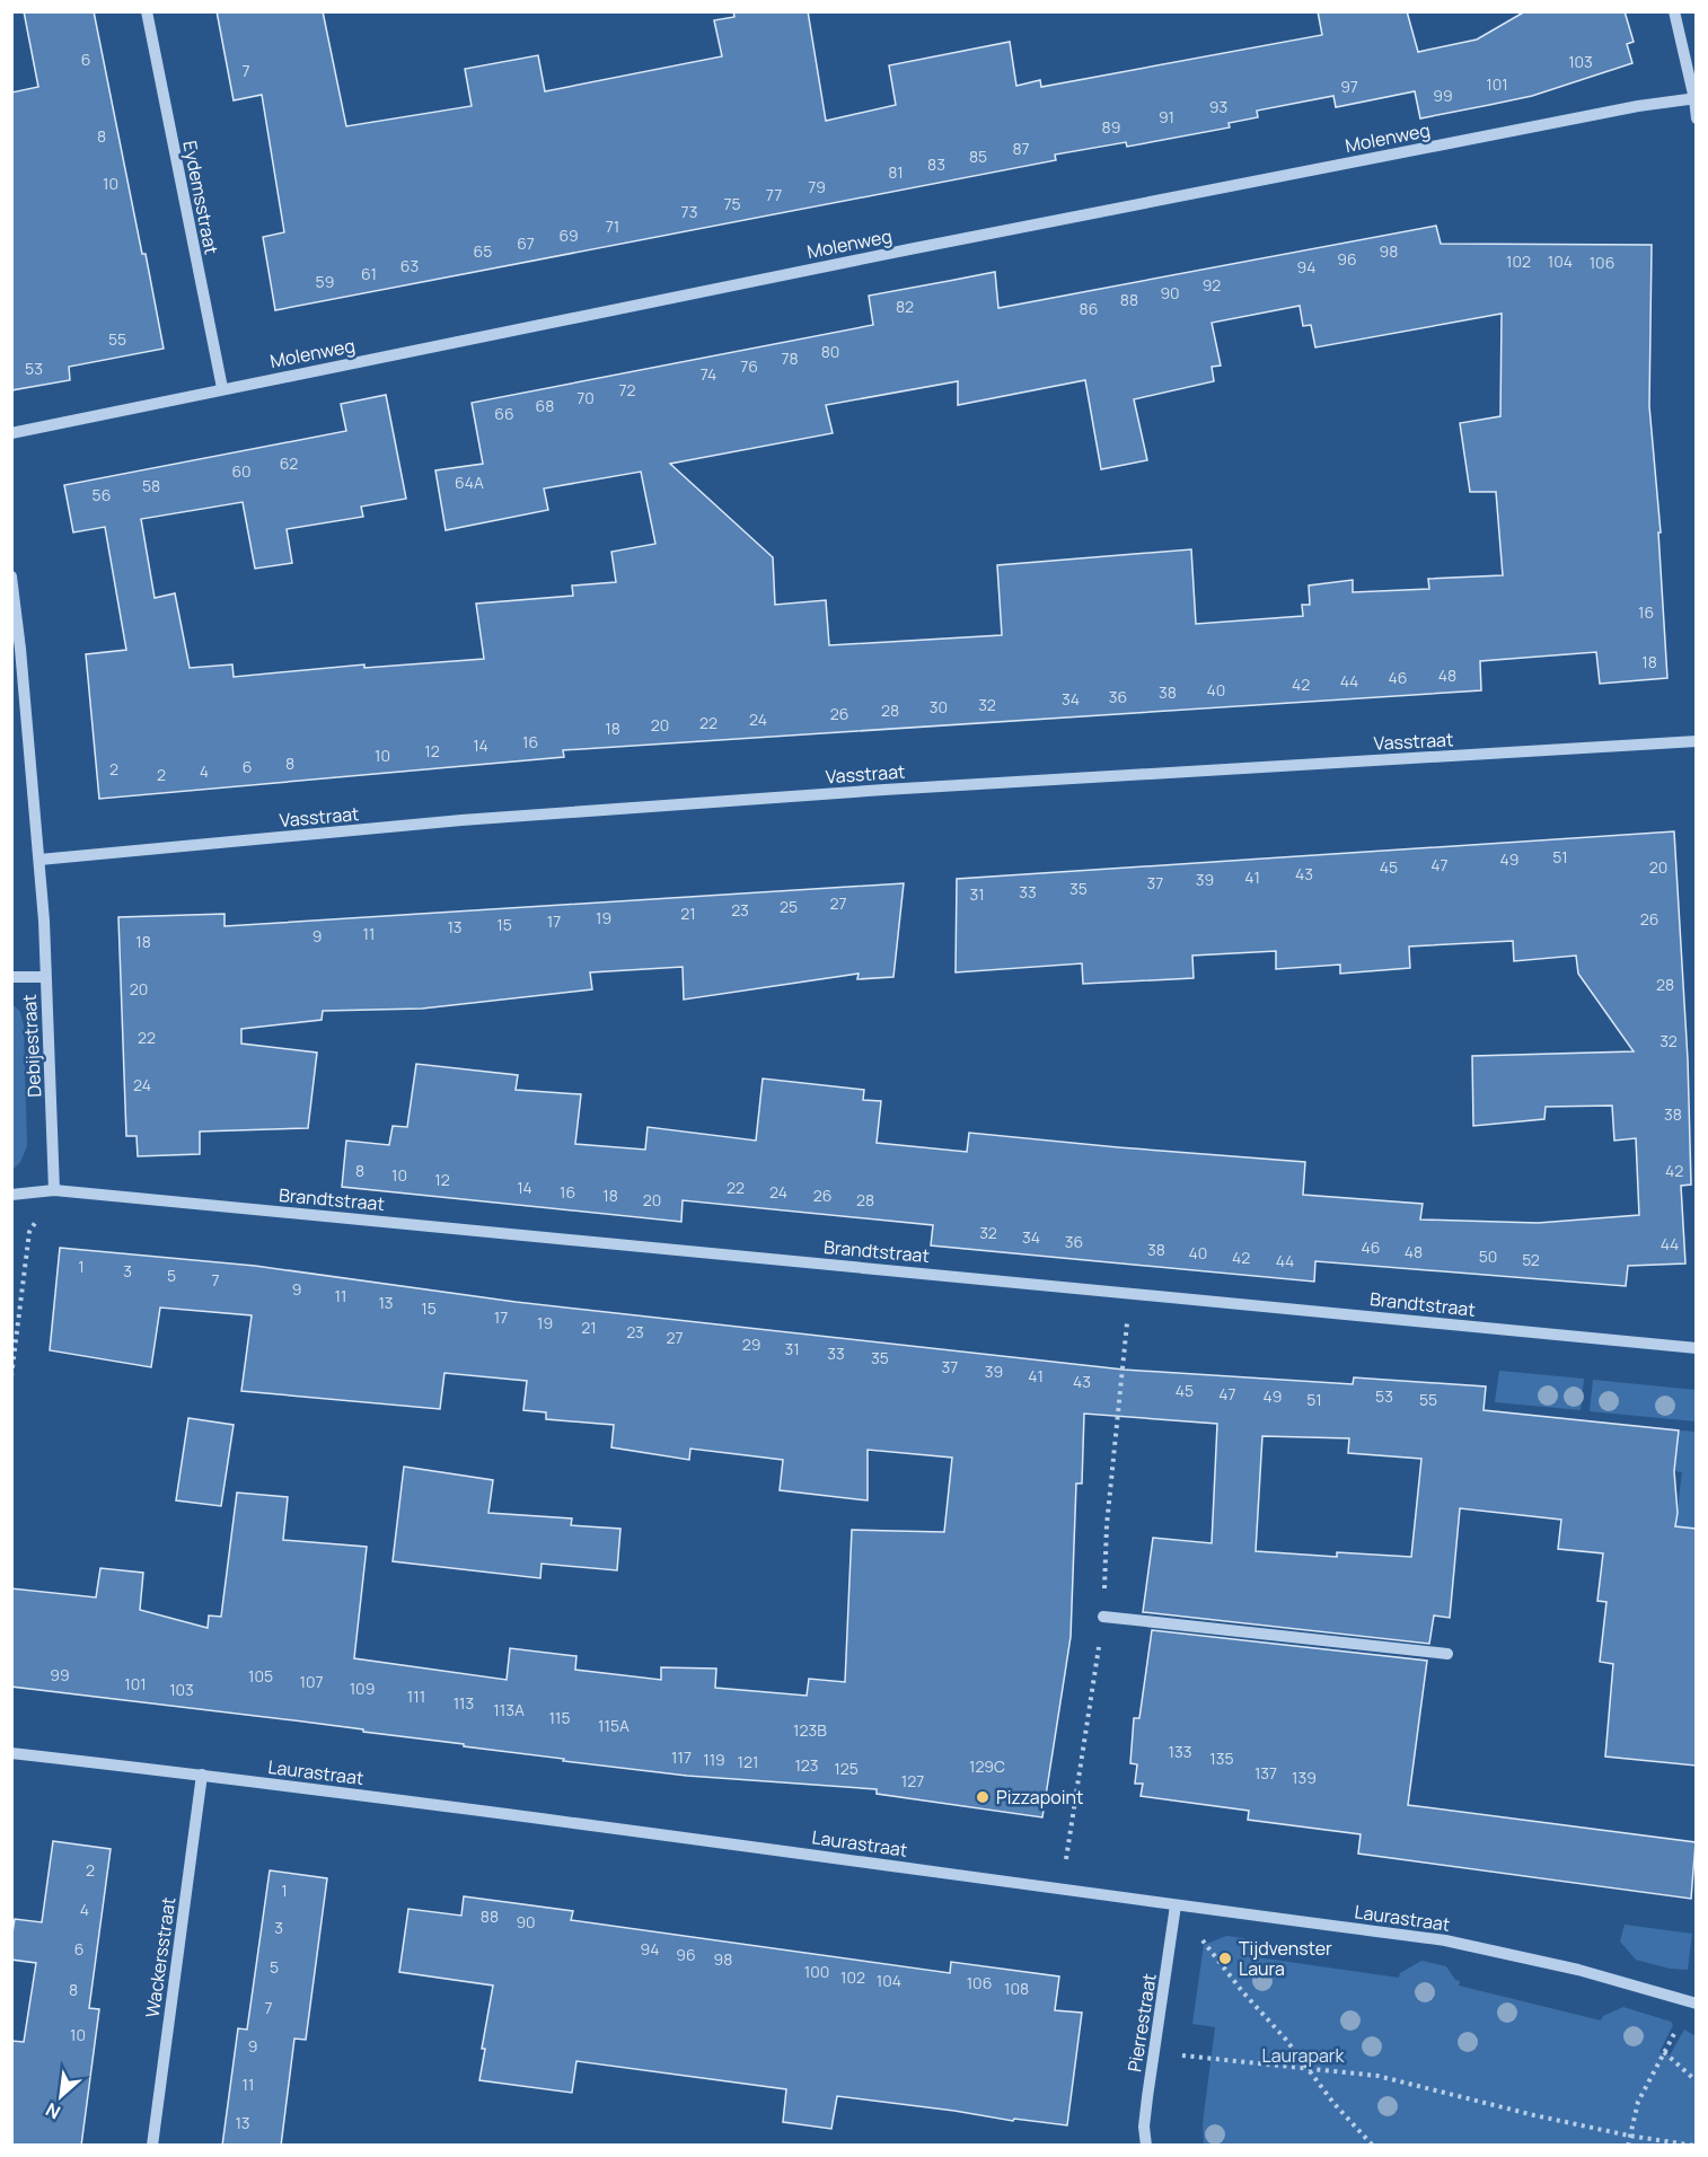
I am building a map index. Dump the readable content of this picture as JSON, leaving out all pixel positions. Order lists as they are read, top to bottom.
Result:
{
  "streets": {
    "street": [
      "Molenweg",
      "Eydemsstraat",
      "Vasstraat",
      "Debijestraat",
      "Brandtstraat",
      "Laurastraat",
      "Wackersstraat",
      "Pierrestraat"
    ]
  },
  "crossings": [
    ["Molenweg", "Eydemsstraat"],
    ["Vasstraat", "Debijestraat"],
    ["Debijestraat", "Brandtstraat"],
    ["Laurastraat", "Wackersstraat"],
    ["Laurastraat", "Pierrestraat"]
  ],
  "parks": ["Laurapark"],
  "places": ["Pizzapoint", "Tijdvenster Laura"],
  "house_numbers": [
    "6",
    "103",
    "7",
    "101",
    "97",
    "99",
    "93",
    "91",
    "89",
    "8",
    "87",
    "85",
    "83",
    "81",
    "10",
    "79",
    "77",
    "75",
    "73",
    "71",
    "69",
    "67",
    "65",
    "98",
    "96",
    "102",
    "104",
    "106",
    "63",
    "94",
    "61",
    "59",
    "92",
    "90",
    "88",
    "82",
    "86",
    "55",
    "80",
    "78",
    "76",
    "53",
    "74",
    "72",
    "70",
    "68",
    "66",
    "62",
    "60",
    "64A",
    "58",
    "56",
    "16",
    "18",
    "48",
    "46",
    "44",
    "42",
    "40",
    "38",
    "36",
    "34",
    "32",
    "30",
    "28",
    "26",
    "24",
    "22",
    "20",
    "18",
    "16",
    "14",
    "12",
    "10",
    "8",
    "6",
    "2",
    "4",
    "2",
    "51",
    "49",
    "47",
    "45",
    "20",
    "43",
    "41",
    "39",
    "37",
    "35",
    "33",
    "31",
    "27",
    "25",
    "23",
    "21",
    "19",
    "26",
    "17",
    "15",
    "13",
    "11",
    "9",
    "18",
    "28",
    "20",
    "22",
    "32",
    "24",
    "38",
    "8",
    "42",
    "10",
    "12",
    "14",
    "22",
    "16",
    "24",
    "18",
    "26",
    "20",
    "28",
    "32",
    "34",
    "36",
    "44",
    "46",
    "38",
    "48",
    "40",
    "50",
    "42",
    "52",
    "44",
    "1",
    "3",
    "5",
    "7",
    "9",
    "11",
    "13",
    "15",
    "17",
    "19",
    "21",
    "23",
    "27",
    "29",
    "31",
    "33",
    "35",
    "37",
    "39",
    "41",
    "43",
    "45",
    "47",
    "49",
    "53",
    "51",
    "55",
    "99",
    "105",
    "107",
    "101",
    "109",
    "103",
    "111",
    "113",
    "113A",
    "115",
    "115A",
    "123B",
    "133",
    "117",
    "135",
    "119",
    "121",
    "123",
    "129C",
    "125",
    "137",
    "139",
    "127",
    "2",
    "1",
    "4",
    "88",
    "90",
    "3",
    "6",
    "94",
    "96",
    "98",
    "5",
    "100",
    "102",
    "104",
    "106",
    "108",
    "8",
    "7",
    "10",
    "9",
    "11",
    "13"
  ],
  "north": "bottom left"
}
